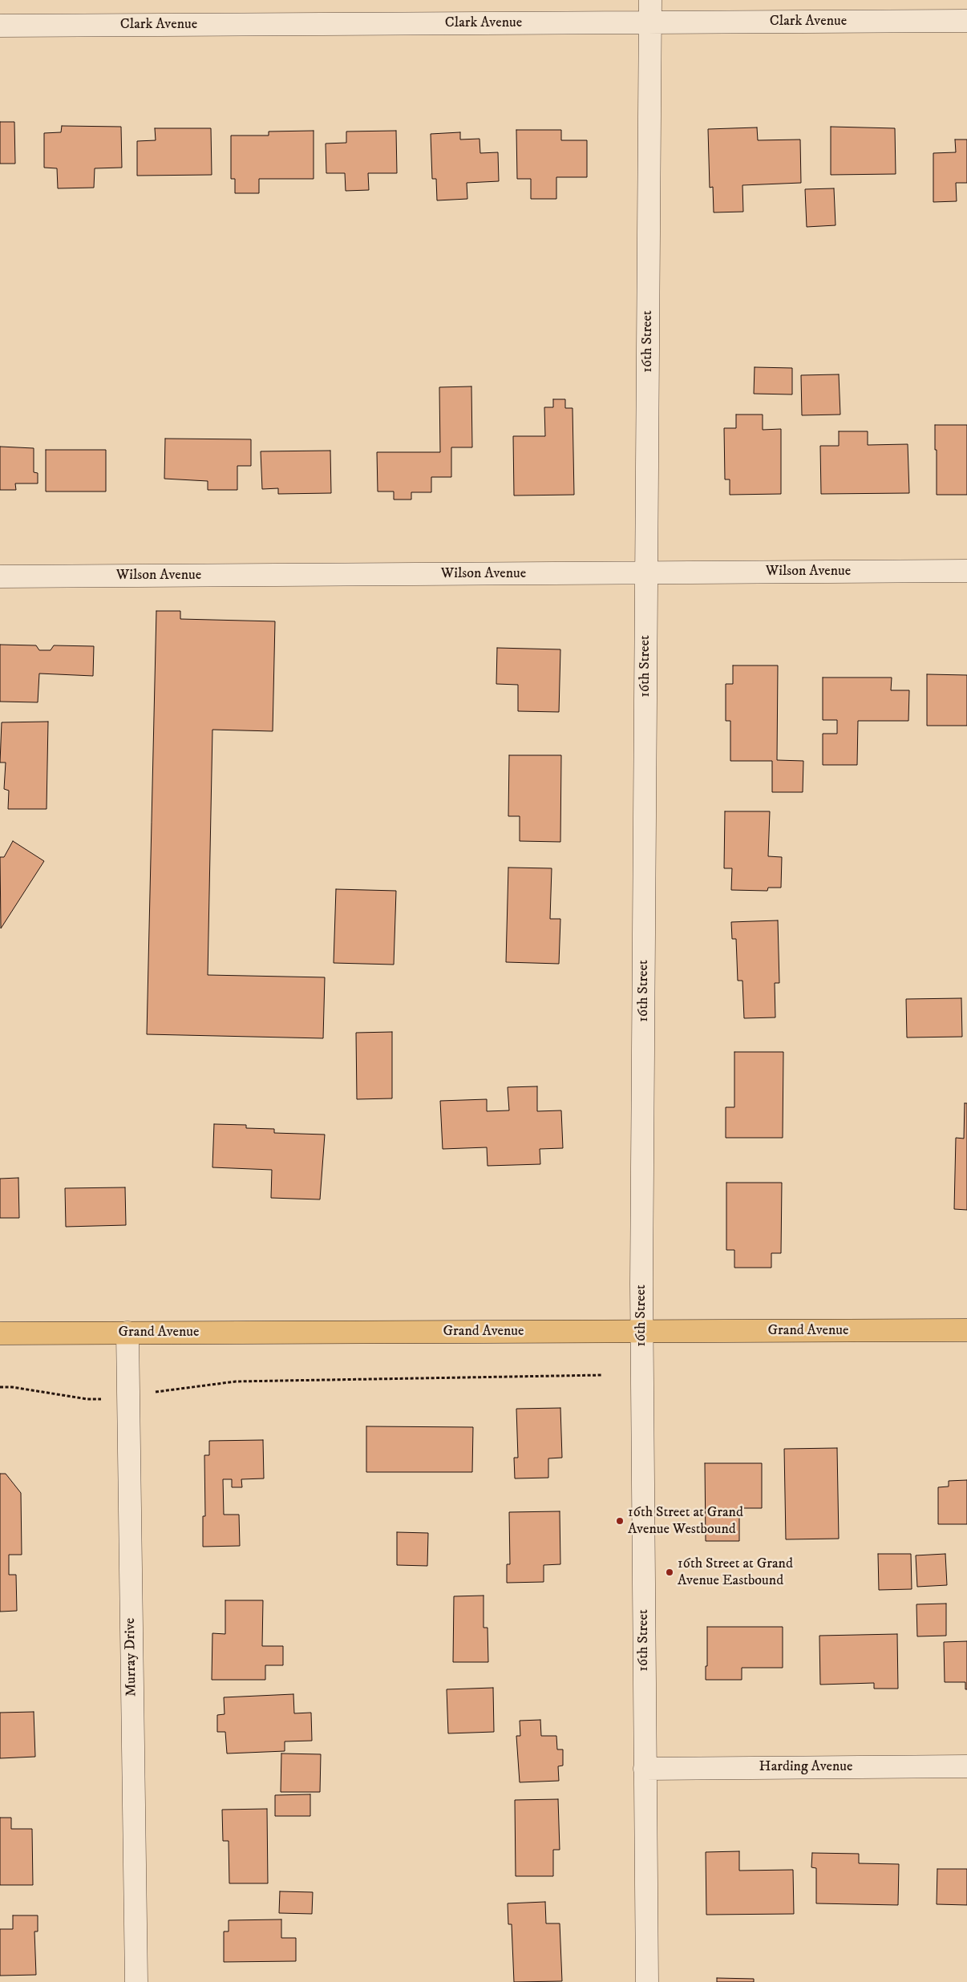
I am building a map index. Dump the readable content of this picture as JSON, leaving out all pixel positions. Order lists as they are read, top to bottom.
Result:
{
  "streets": {
    "main road": ["Grand Avenue"],
    "street": [
      "Clark Avenue",
      "16th Street",
      "Wilson Avenue",
      "Murray Drive",
      "Harding Avenue"
    ]
  },
  "crossings": [
    ["Clark Avenue", "16th Street"],
    ["16th Street", "Wilson Avenue"],
    ["16th Street", "Grand Avenue"],
    ["16th Street", "Harding Avenue"],
    ["Grand Avenue", "Murray Drive"]
  ],
  "places": ["16th Street at Grand Avenue Westbound", "16th Street at Grand Avenue Eastbound"]
}
